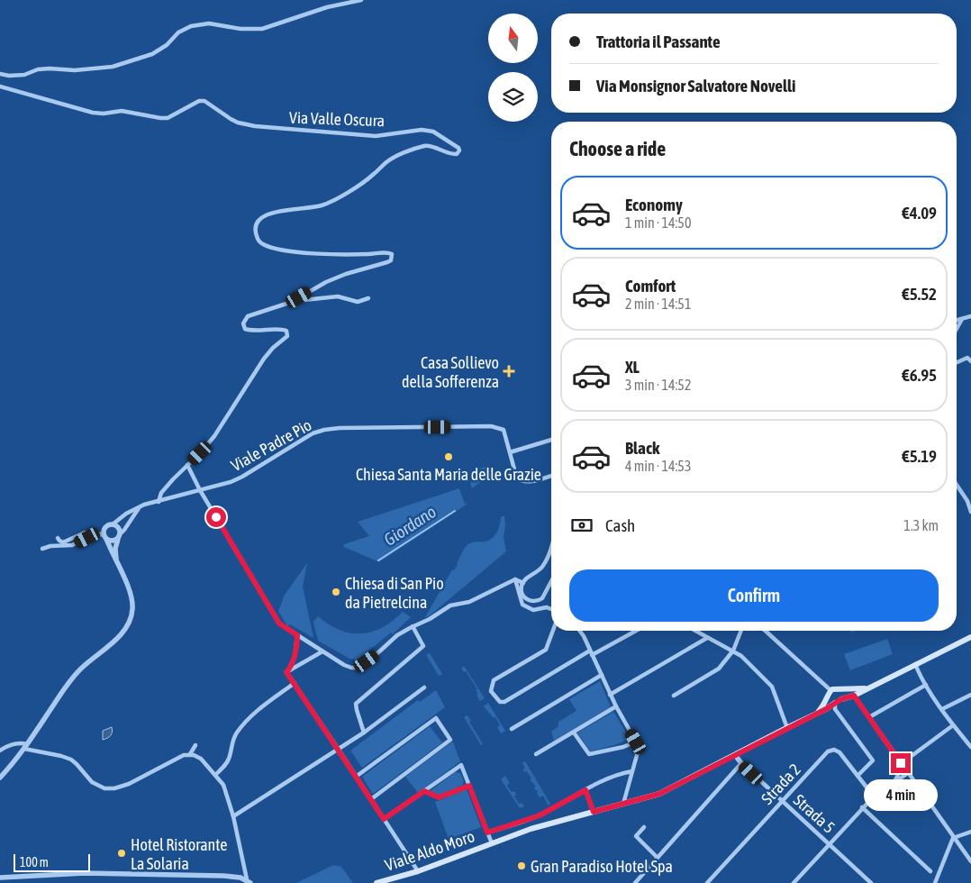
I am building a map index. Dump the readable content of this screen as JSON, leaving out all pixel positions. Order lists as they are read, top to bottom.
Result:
{
  "streets": {
    "main road": ["Viale Aldo Moro"],
    "street": [
      "Via Valle Oscura",
      "Viale Padre Pio",
      "Strada 2",
      "Strada 5"
    ]
  },
  "crossings": [
    ["Via Valle Oscura", "Viale Padre Pio"],
    ["Strada 2", "Strada 5"]
  ],
  "water": ["Giordano"],
  "places": {
    "health": ["Casa Sollievo della Sofferenza"],
    "other": [
      "Chiesa Santa Maria delle Grazie",
      "Chiesa di San Pio da Pietrelcina",
      "Hotel Ristorante La Solaria",
      "Gran Paradiso Hotel Spa"
    ]
  },
  "scale_bar": "100 m",
  "north": "top",
  "page": {
    "banner": ["Trattoria il Passante", "Via Monsignor Salvatore Novelli"],
    "heading": "Choose a ride",
    "list": [
      {
        "name": "Economy",
        "note": "1 min · 14:50",
        "value": "€4.09"
      },
      {
        "name": "Comfort",
        "note": "2 min · 14:51",
        "value": "€5.52"
      },
      {
        "name": "XL",
        "note": "3 min · 14:52",
        "value": "€6.95"
      },
      {
        "name": "Black",
        "note": "4 min · 14:53",
        "value": "€5.19"
      }
    ],
    "pay": ["Cash", "1.3 km"],
    "buttons": "Confirm",
    "bubble": "4 min",
    "scale": "100 m"
  }
}
